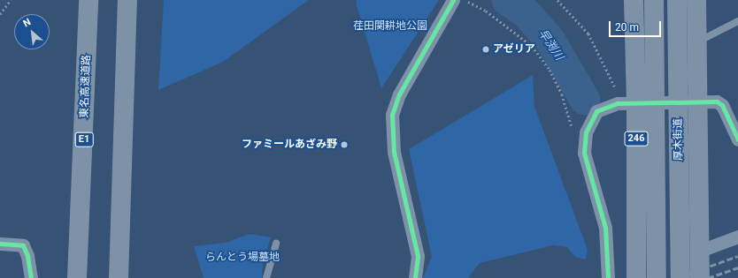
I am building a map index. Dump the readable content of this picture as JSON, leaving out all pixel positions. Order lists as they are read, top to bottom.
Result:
{
  "streets": {
    "highway": [
      "東名高速道路",
      "246",
      "E1",
      "厚木街道"
    ]
  },
  "water": ["早渕川"],
  "parks": ["荏田関耕地公園", "らんとう場墓地"],
  "places": ["アゼリア", "ファミールあざみ野"],
  "scale_bar": "20 m",
  "north": "top left"
}
